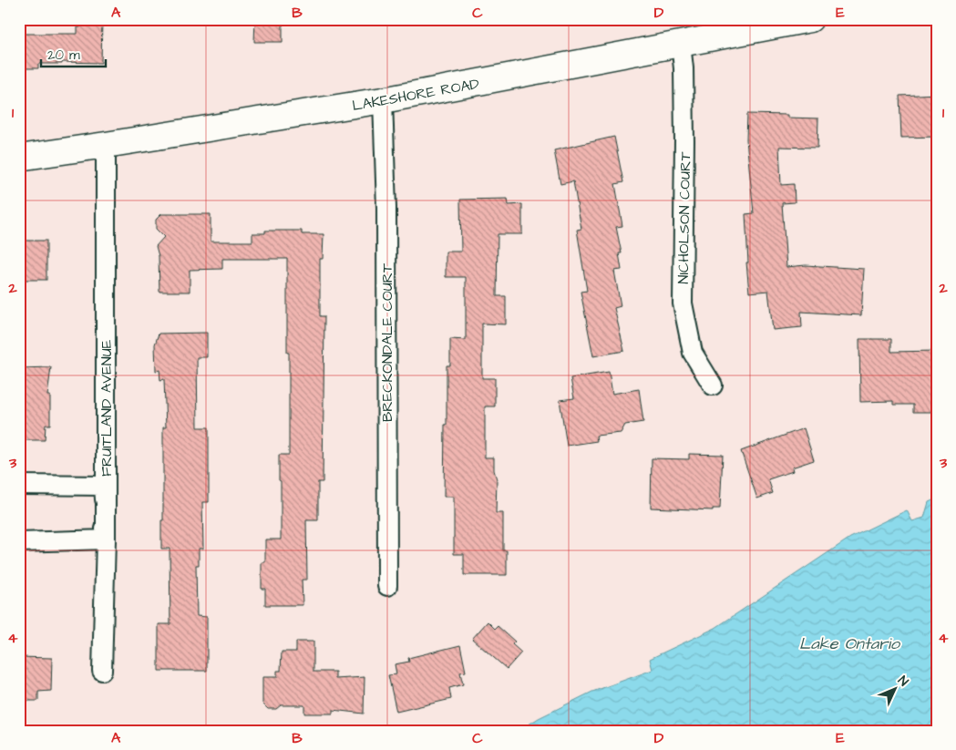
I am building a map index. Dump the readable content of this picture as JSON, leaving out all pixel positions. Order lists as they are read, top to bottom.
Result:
{
  "streets": {
    "main road": ["LAKESHORE ROAD"],
    "street": ["NICHOLSON COURT", "BRECKONDALE COURT", "FRUITLAND AVENUE"]
  },
  "crossings": [
    ["LAKESHORE ROAD", "NICHOLSON COURT"],
    ["LAKESHORE ROAD", "BRECKONDALE COURT"],
    ["LAKESHORE ROAD", "FRUITLAND AVENUE"]
  ],
  "water": ["Lake Ontario"],
  "scale_bar": "20 m",
  "north": "top right",
  "grid": {
    "columns": [
      "A",
      "B",
      "C",
      "D",
      "E"
    ],
    "rows": [
      "1",
      "2",
      "3",
      "4"
    ]
  }
}
